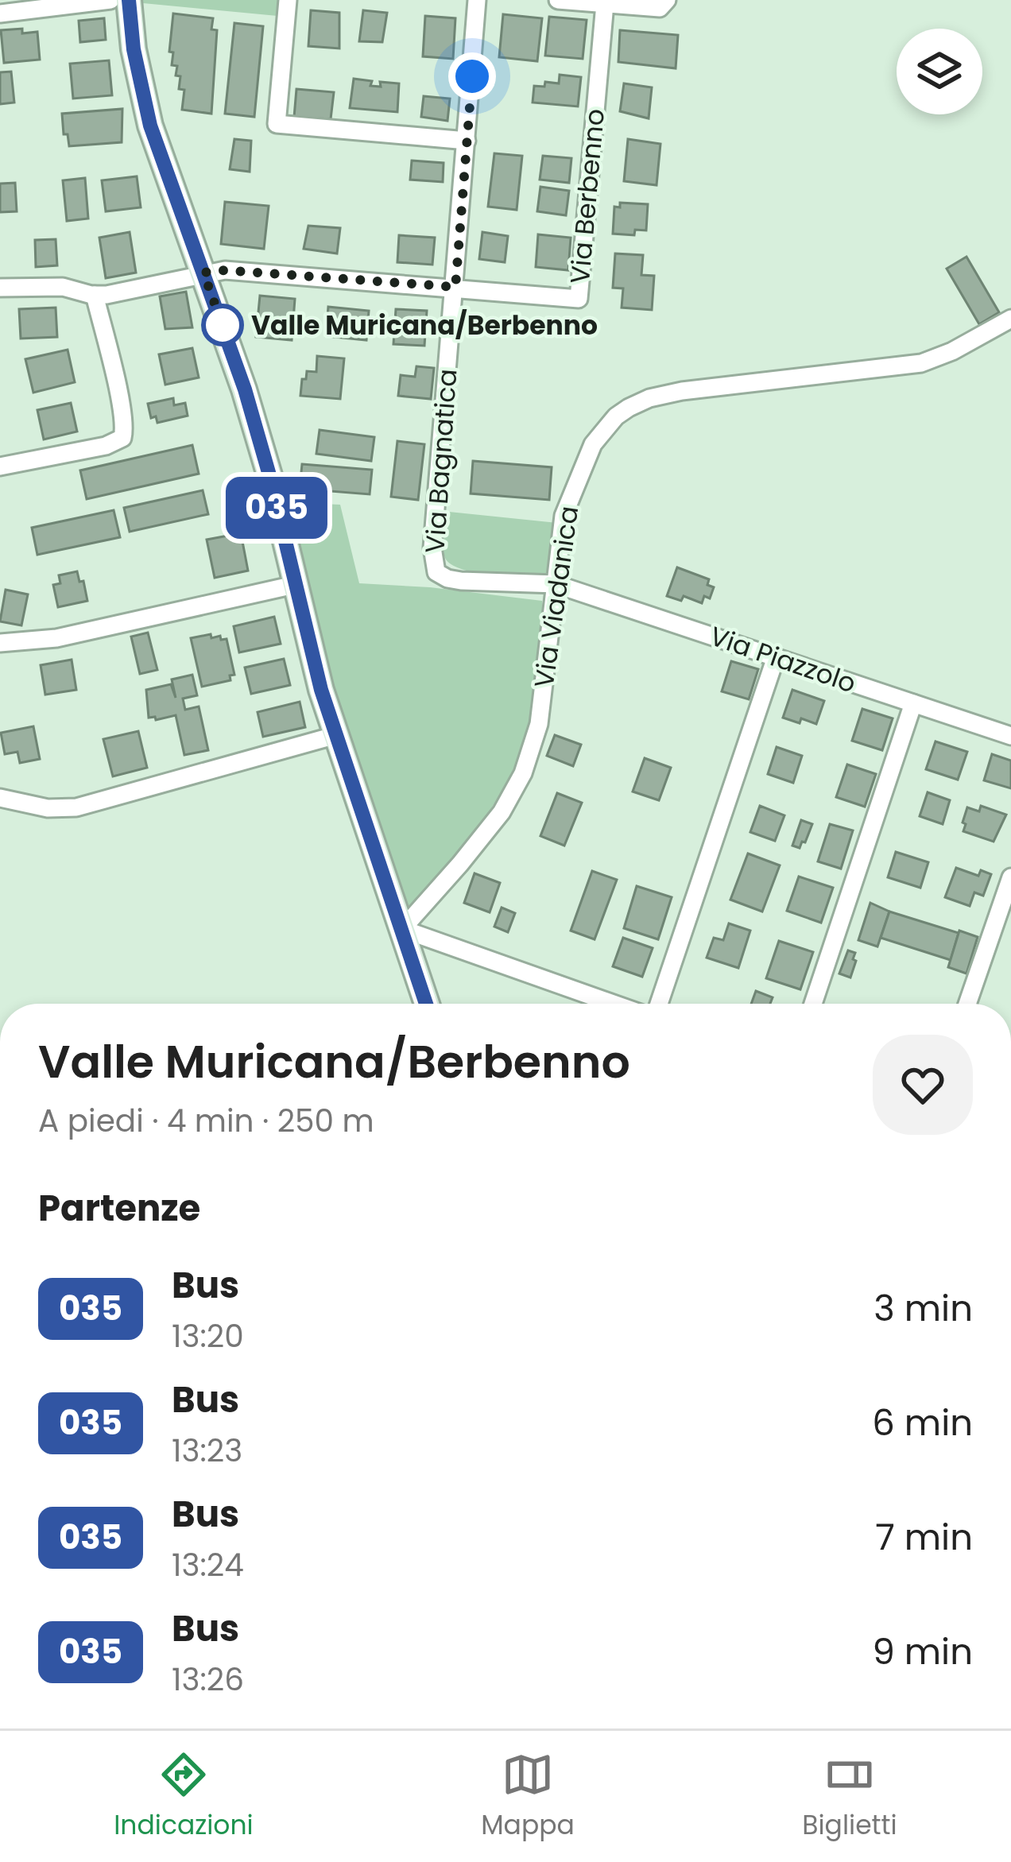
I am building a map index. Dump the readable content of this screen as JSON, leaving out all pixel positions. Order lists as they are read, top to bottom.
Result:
{
  "streets": {
    "street": [
      "Via Berbenno",
      "Via Bagnatica",
      "Via Viadanica",
      "Via Piazzolo"
    ]
  },
  "crossings": [
    ["Via Berbenno", "Via Bagnatica"],
    ["Via Bagnatica", "Via Viadanica"],
    ["Via Bagnatica", "Via Piazzolo"],
    ["Via Viadanica", "Via Piazzolo"]
  ],
  "places": ["Valle Muricana/Berbenno"],
  "lines": ["bus line 035"],
  "page": {
    "on_map": "035",
    "heading": [
      ["Valle Muricana/Berbenno", "A piedi · 4 min · 250 m"],
      "Partenze"
    ],
    "list": [
      {
        "mark": "035",
        "name": "Bus",
        "note": "13:20",
        "value": "3 min"
      },
      {
        "mark": "035",
        "name": "Bus",
        "note": "13:23",
        "value": "6 min"
      },
      {
        "mark": "035",
        "name": "Bus",
        "note": "13:24",
        "value": "7 min"
      },
      {
        "mark": "035",
        "name": "Bus",
        "note": "13:26",
        "value": "9 min"
      }
    ],
    "tabs": ["Indicazioni", "Mappa", "Biglietti"]
  }
}
